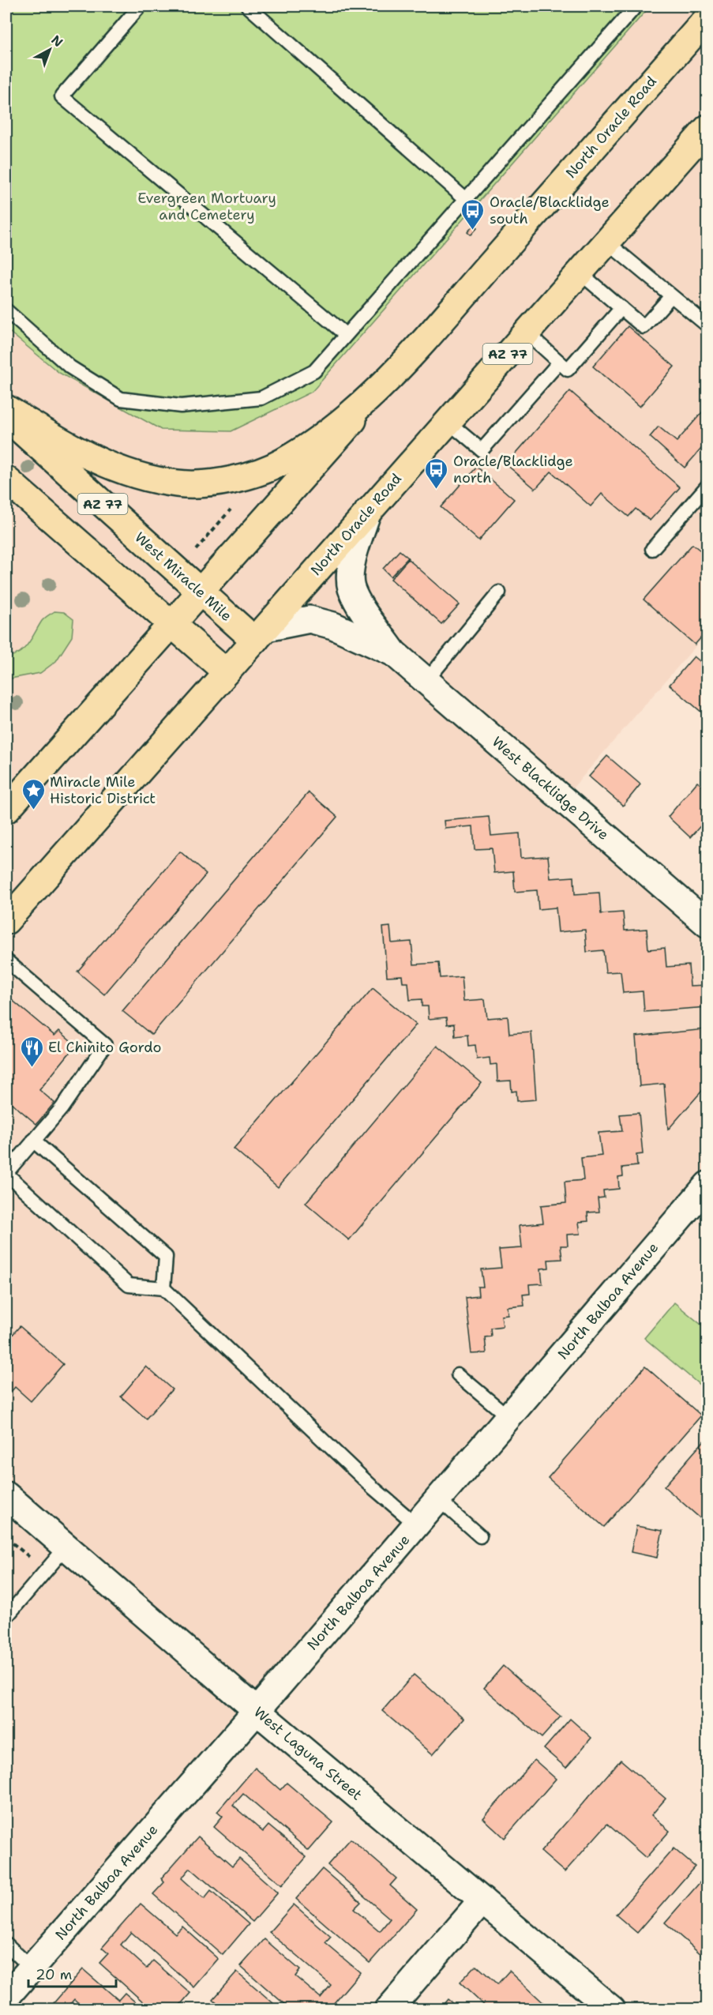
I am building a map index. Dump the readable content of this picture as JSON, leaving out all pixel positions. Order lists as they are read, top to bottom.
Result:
{
  "streets": {
    "main road": ["North Oracle Road", "AZ 77", "West Miracle Mile"],
    "street": ["West Blacklidge Drive", "North Balboa Avenue", "West Laguna Street"]
  },
  "crossings": [
    ["North Oracle Road", "AZ 77"],
    ["North Oracle Road", "West Miracle Mile"],
    ["North Balboa Avenue", "West Laguna Street"]
  ],
  "parks": ["Evergreen Mortuary and Cemetery"],
  "places": {
    "bus stop": ["Oracle/Blacklidge south", "Oracle/Blacklidge north"],
    "place": ["Miracle Mile Historic District"],
    "restaurant": ["El Chinito Gordo"]
  },
  "scale_bar": "20 m",
  "north": "top right"
}
